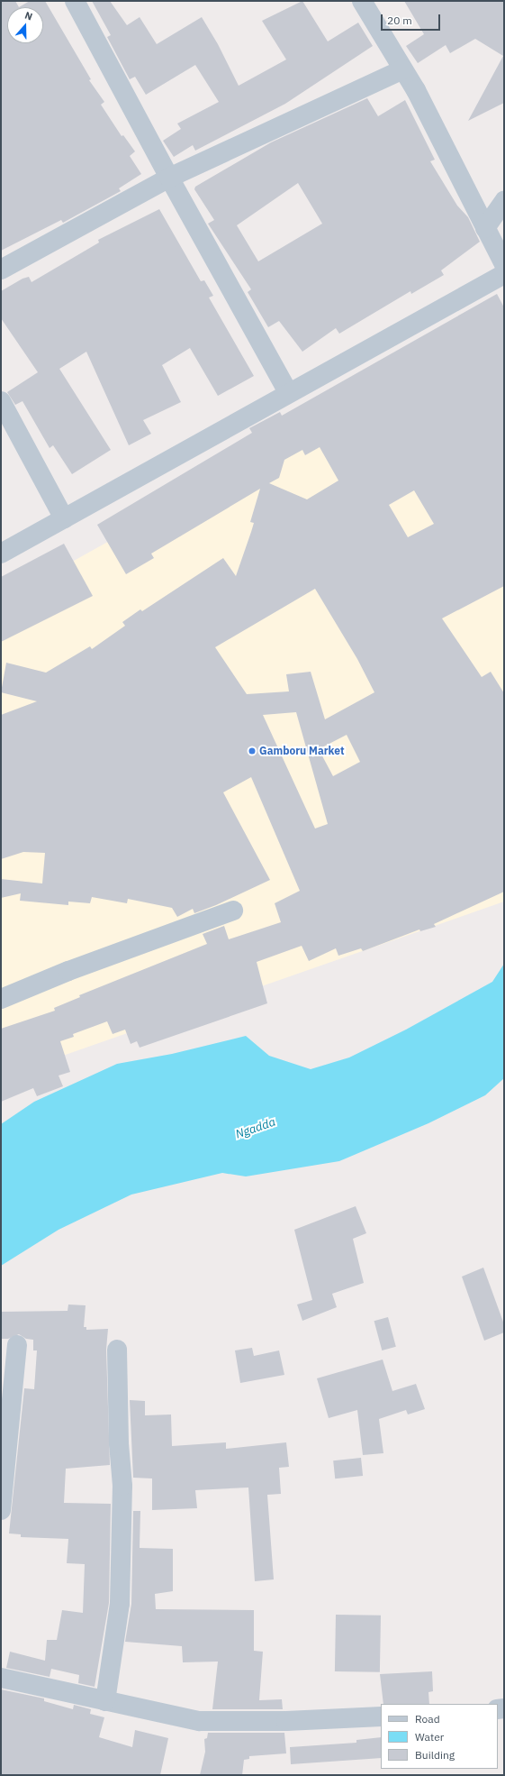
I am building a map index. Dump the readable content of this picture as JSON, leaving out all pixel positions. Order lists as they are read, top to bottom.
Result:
{
  "water": ["Ngadda"],
  "places": ["Gamboru Market"],
  "legend": ["Road", "Water", "Building"],
  "scale_bar": "20 m",
  "north": "top"
}
